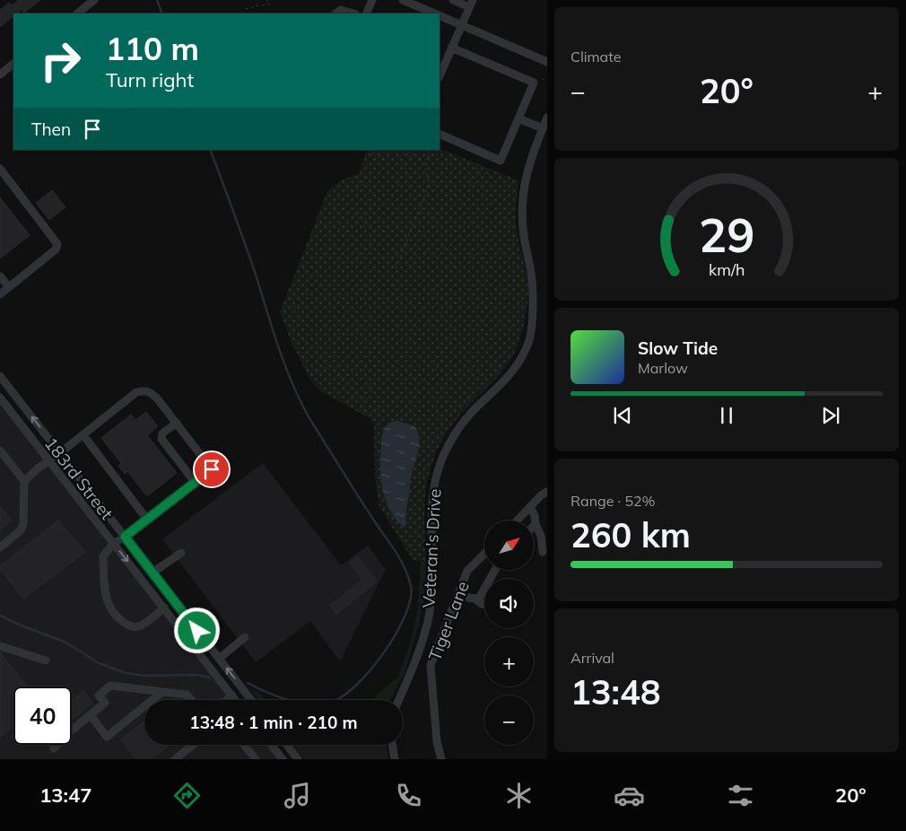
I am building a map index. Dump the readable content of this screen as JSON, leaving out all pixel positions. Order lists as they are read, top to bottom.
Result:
{
  "streets": {
    "street": ["183rd Street", "Veteran's Drive", "Tiger Lane"]
  },
  "north": "top right",
  "page": {
    "tile": [
      "Climate",
      ["Range · 52%", "260 km"],
      ["Arrival", "13:48"]
    ],
    "turn": ["110 m", "Turn right"],
    "heat": ["−", "20°", "+"],
    "then": "Then",
    "song": ["Slow Tide", "Marlow"],
    "map_buttons": ["+", "−"],
    "limit": "40",
    "trip": "13:48 · 1 min · 210 m",
    "tabs": ["13:47", "20°"],
    "gauge": ["29", "km/h"]
  }
}
